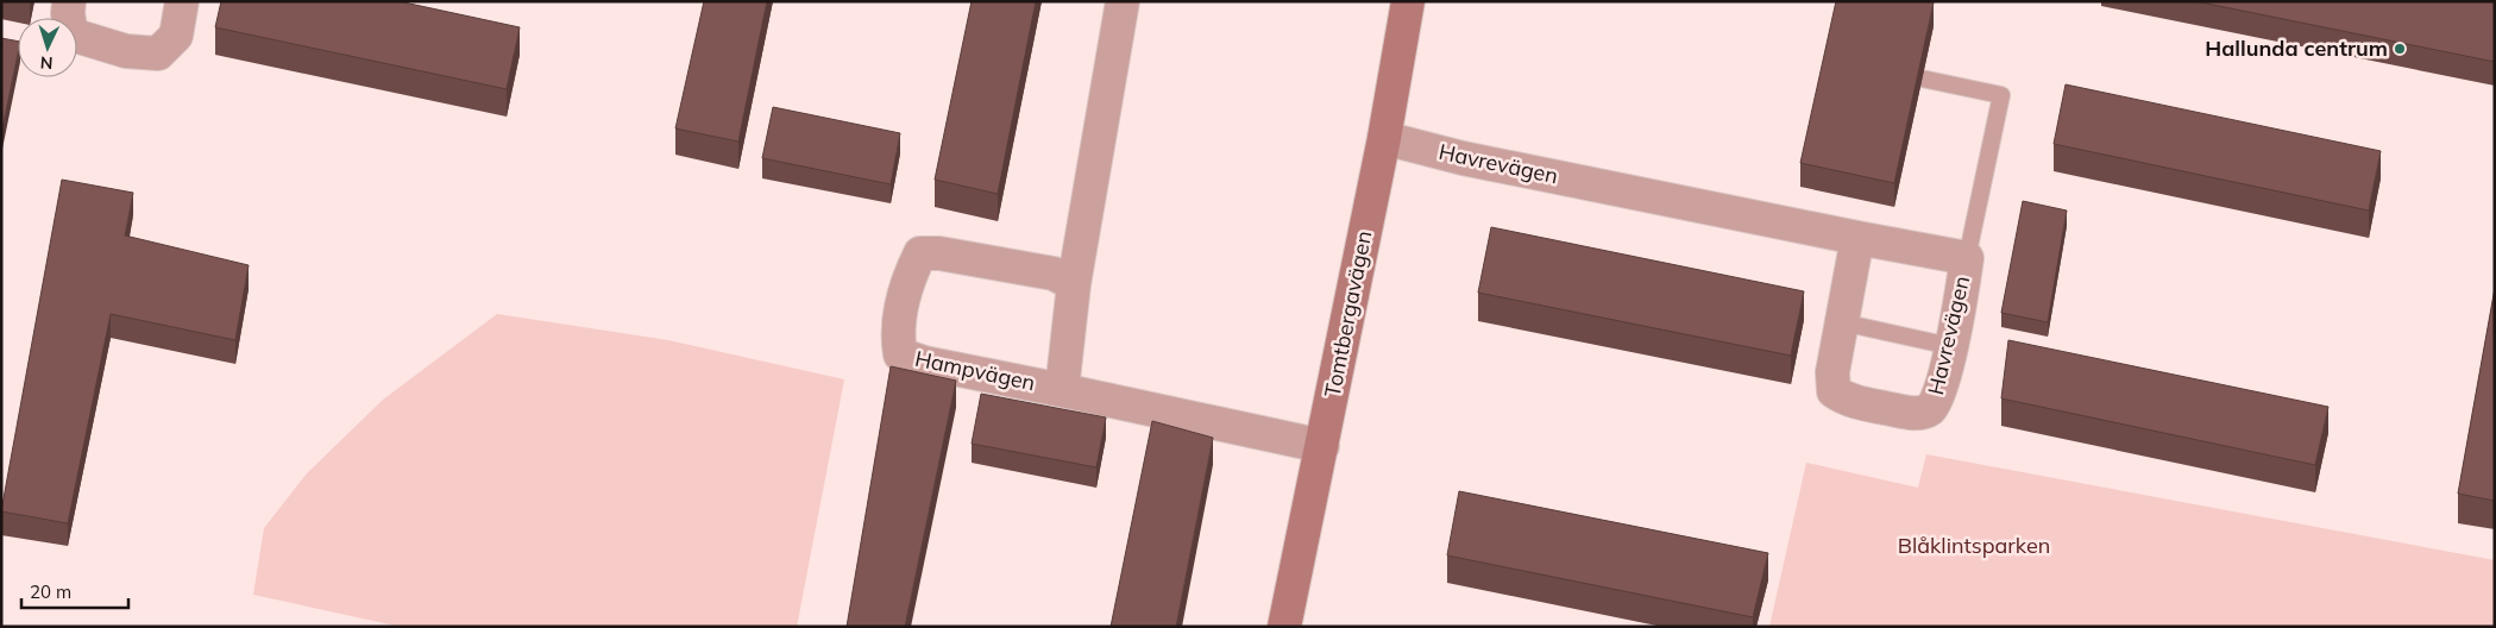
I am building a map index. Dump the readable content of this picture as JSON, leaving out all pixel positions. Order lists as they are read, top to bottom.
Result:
{
  "streets": {
    "street": ["Havrevägen", "Tomtbergavägen", "Hampvägen"]
  },
  "crossings": [
    ["Havrevägen", "Tomtbergavägen"],
    ["Tomtbergavägen", "Hampvägen"]
  ],
  "parks": ["Blåklintsparken"],
  "places": ["Hallunda centrum"],
  "scale_bar": "20 m",
  "north": "bottom"
}
